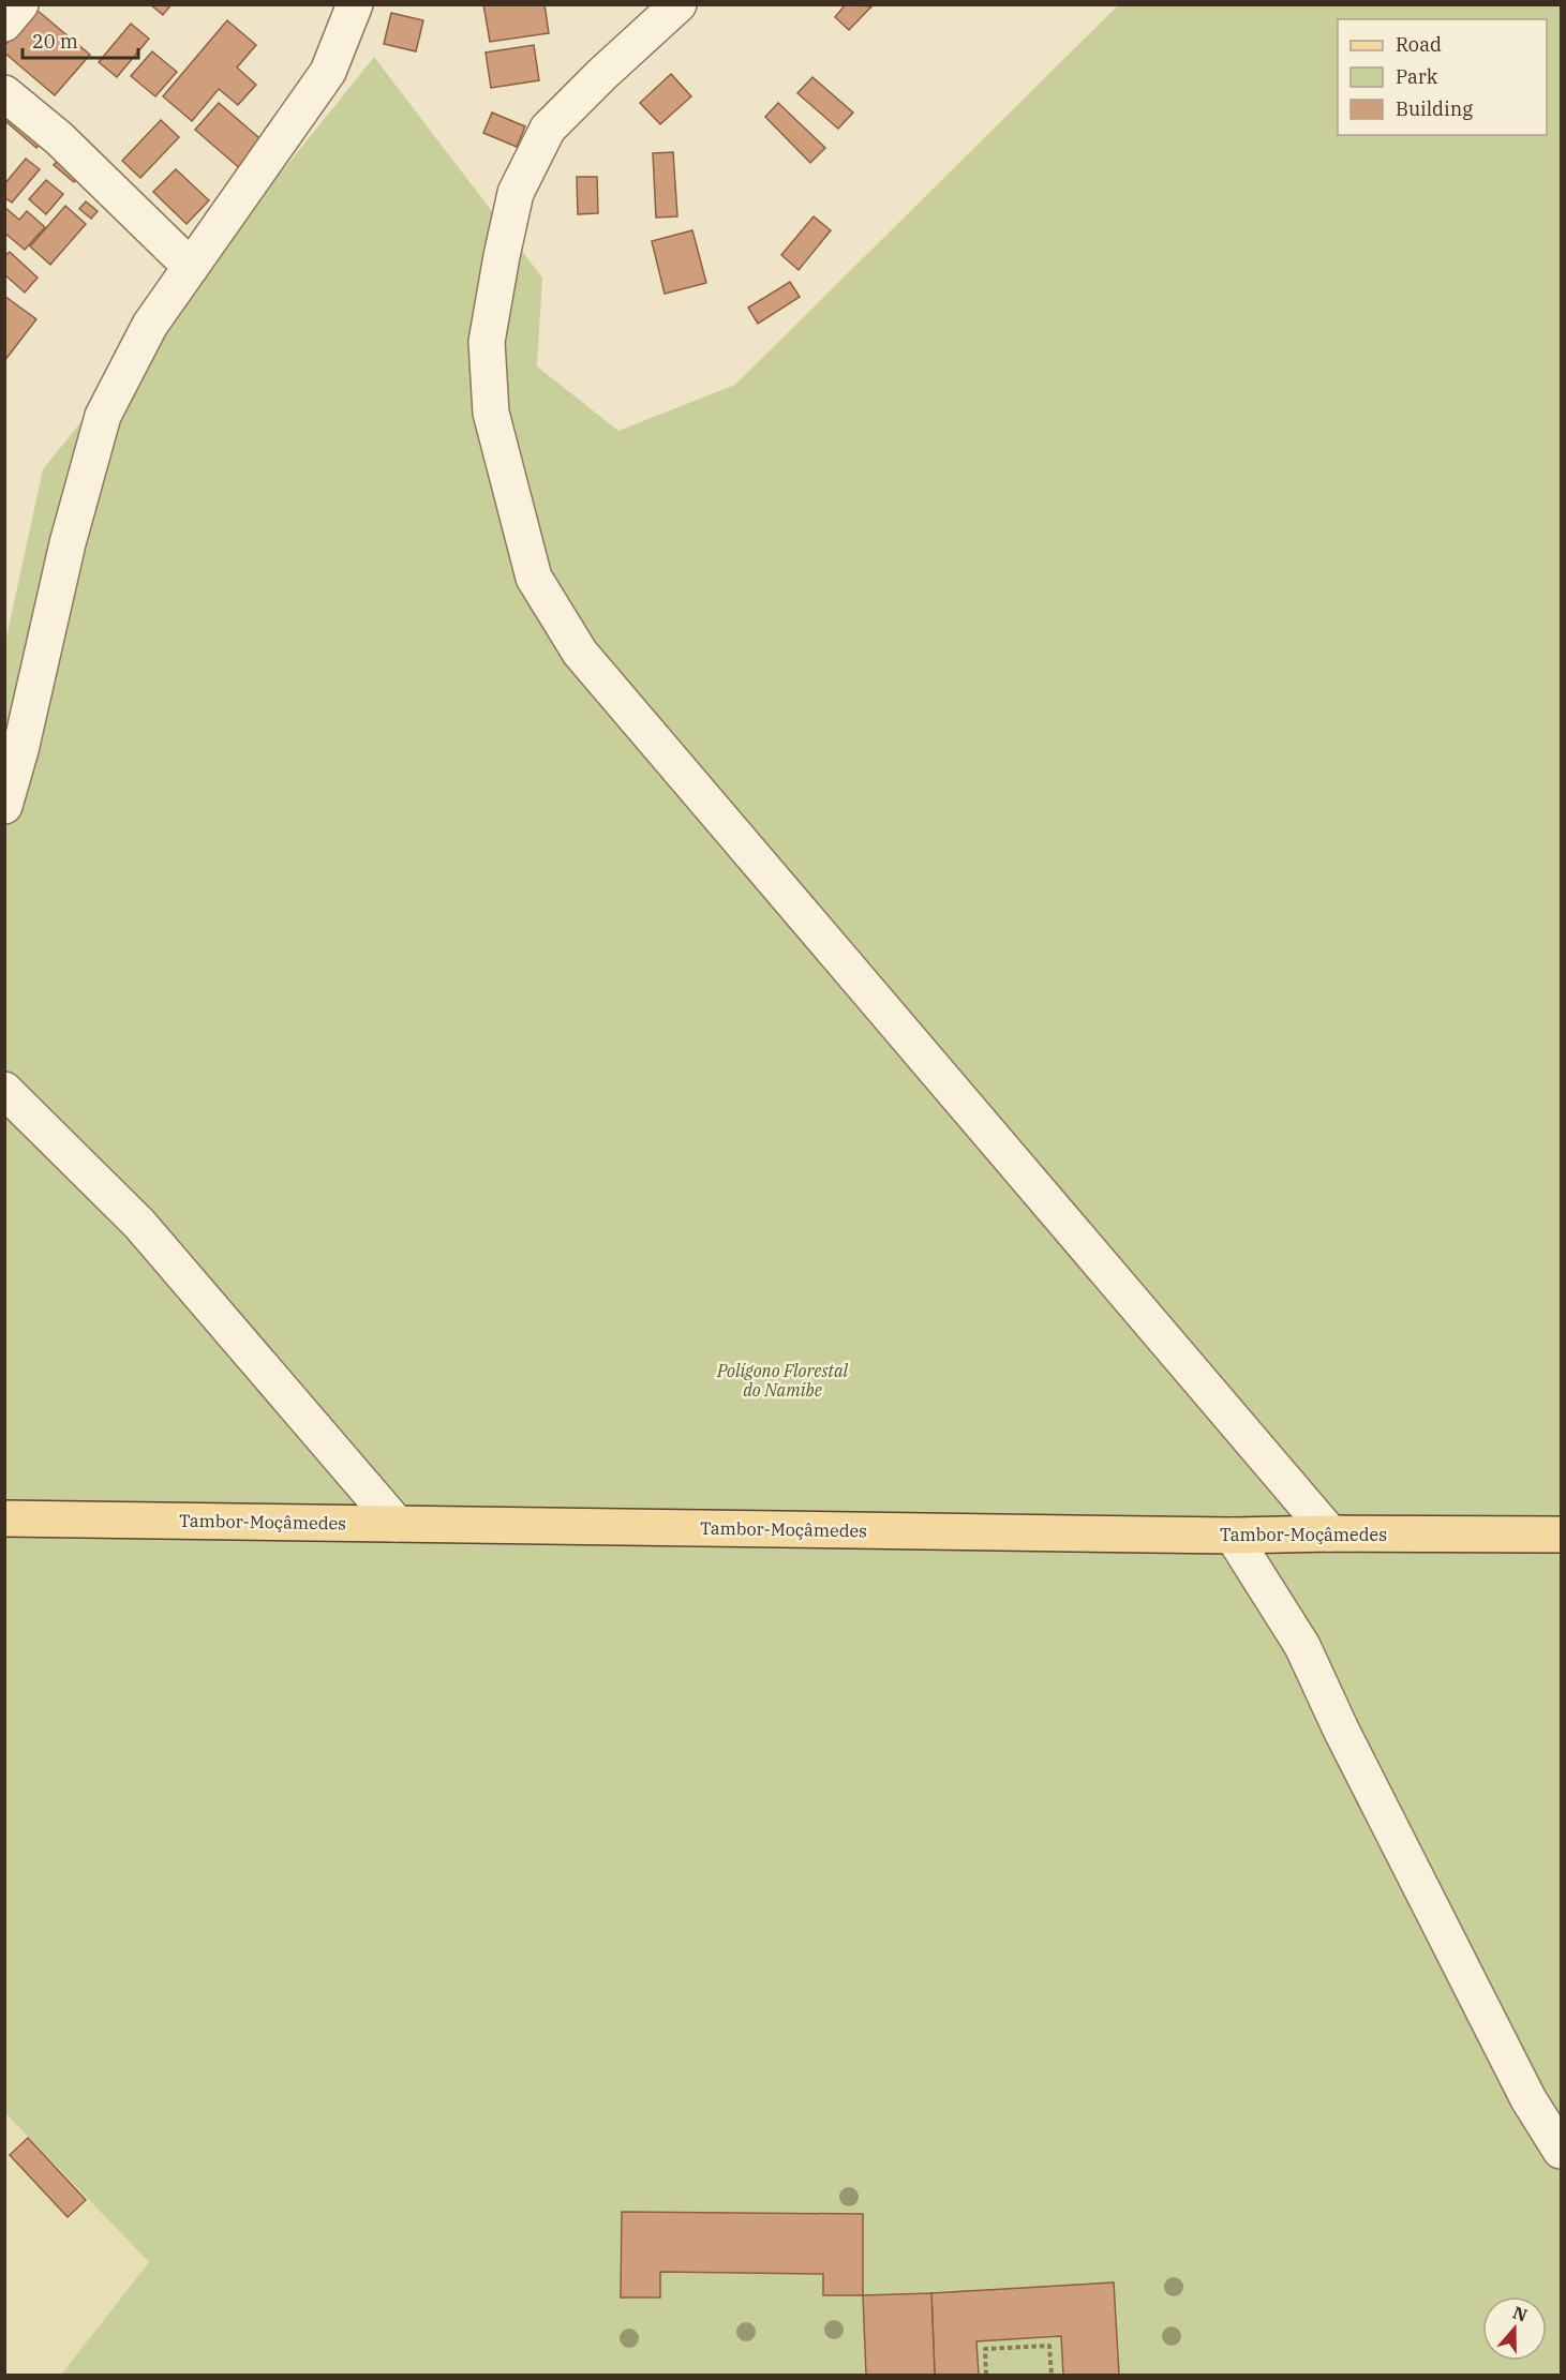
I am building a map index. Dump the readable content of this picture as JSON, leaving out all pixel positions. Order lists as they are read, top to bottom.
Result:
{
  "streets": {
    "main road": ["Tambor-Moçâmedes"]
  },
  "parks": ["Polígono Florestal do Namibe"],
  "legend": ["Road", "Park", "Building"],
  "scale_bar": "20 m",
  "north": "top"
}
